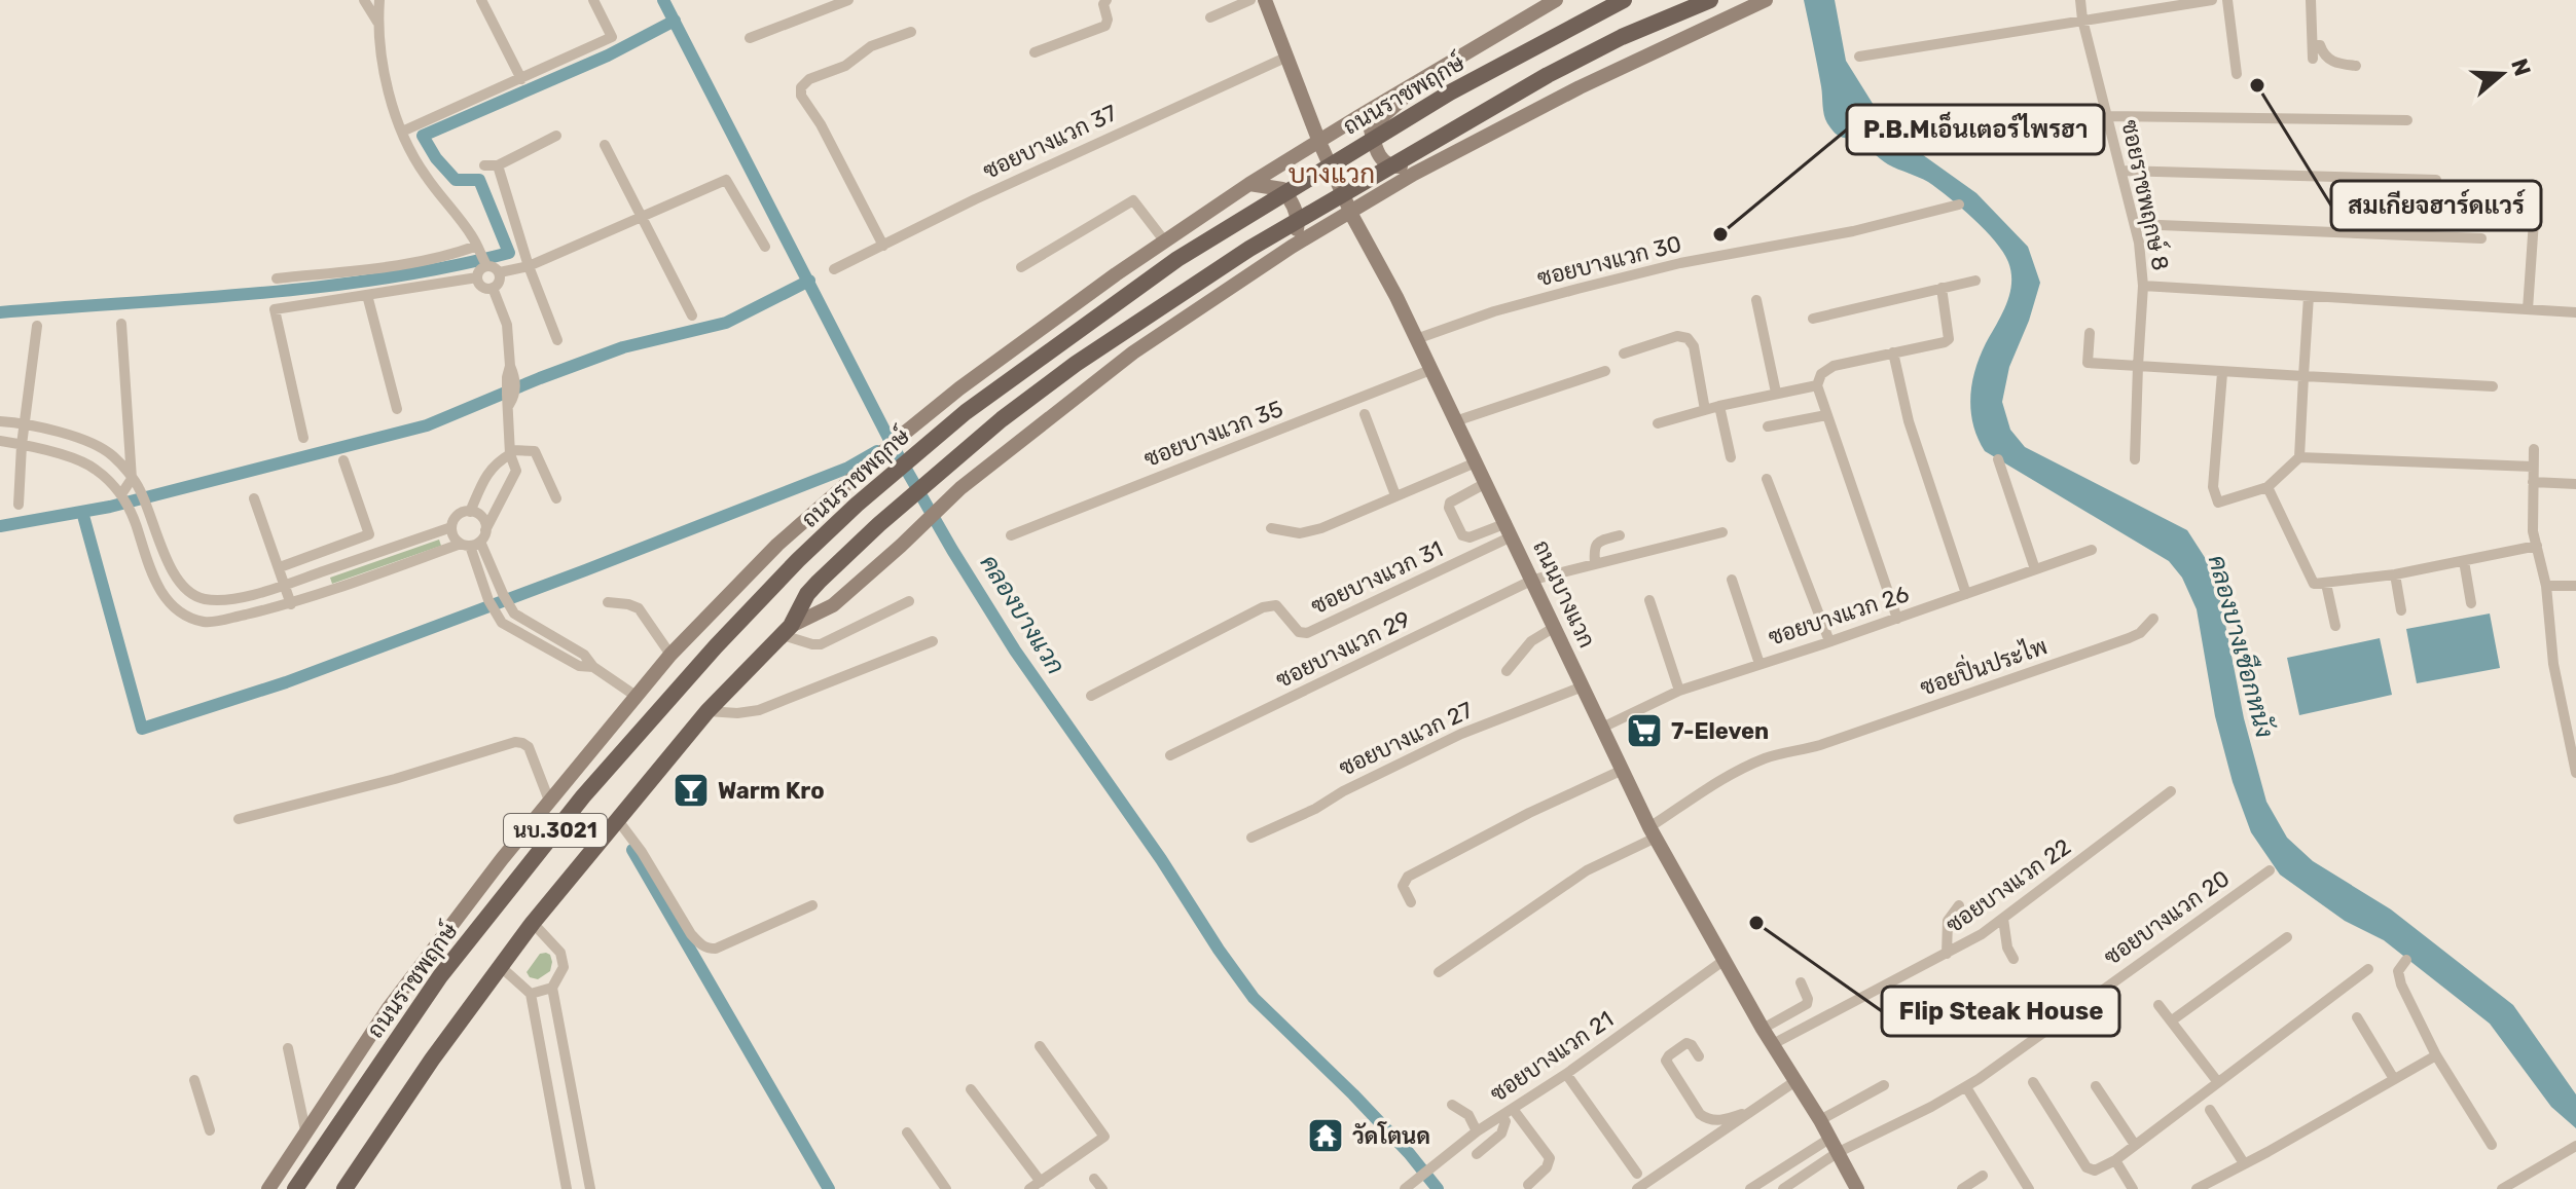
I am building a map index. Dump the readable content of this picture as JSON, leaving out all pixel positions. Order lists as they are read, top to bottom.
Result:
{
  "streets": {
    "main road": ["ถนนราชพฤกษ์", "ถนนบางแวก", "นบ.3021"],
    "street": [
      "ซอยบางแวก 37",
      "ซอยราชพฤกษ์ 8",
      "ซอยบางแวก 30",
      "ซอยบางแวก 35",
      "ซอยบางแวก 31",
      "ซอยบางแวก 26",
      "ซอยบางแวก 29",
      "ซอยปิ่นประไพ",
      "ซอยบางแวก 27",
      "ซอยบางแวก 22",
      "ซอยบางแวก 20",
      "ซอยบางแวก 21"
    ]
  },
  "crossings": [
    ["ถนนราชพฤกษ์", "ถนนบางแวก"],
    ["ซอยบางแวก 37", "ถนนบางแวก"],
    ["ซอยบางแวก 30", "ถนนบางแวก"],
    ["ซอยบางแวก 35", "ถนนบางแวก"],
    ["ซอยบางแวก 31", "ถนนบางแวก"],
    ["ถนนบางแวก", "ซอยบางแวก 26"],
    ["ถนนบางแวก", "ซอยบางแวก 29"],
    ["ถนนบางแวก", "ซอยปิ่นประไพ"],
    ["ถนนบางแวก", "ซอยบางแวก 27"],
    ["ถนนบางแวก", "นบ.3021"],
    ["ถนนบางแวก", "ซอยบางแวก 22"],
    ["ถนนบางแวก", "ซอยบางแวก 20"],
    ["ถนนบางแวก", "ซอยบางแวก 21"]
  ],
  "districts": ["บางแวก"],
  "water": ["คลองบางแวก", "คลองบางเชือกหนัง"],
  "places": {
    "other": ["สมเกียจฮาร์ดแวร์", "P.B.Mเอ็นเตอร์ไพรฮา", "Flip Steak House"],
    "supermarket": ["7-Eleven"],
    "bar": ["Warm Kro"],
    "temple": ["วัดโตนด"]
  },
  "north": "right"
}
